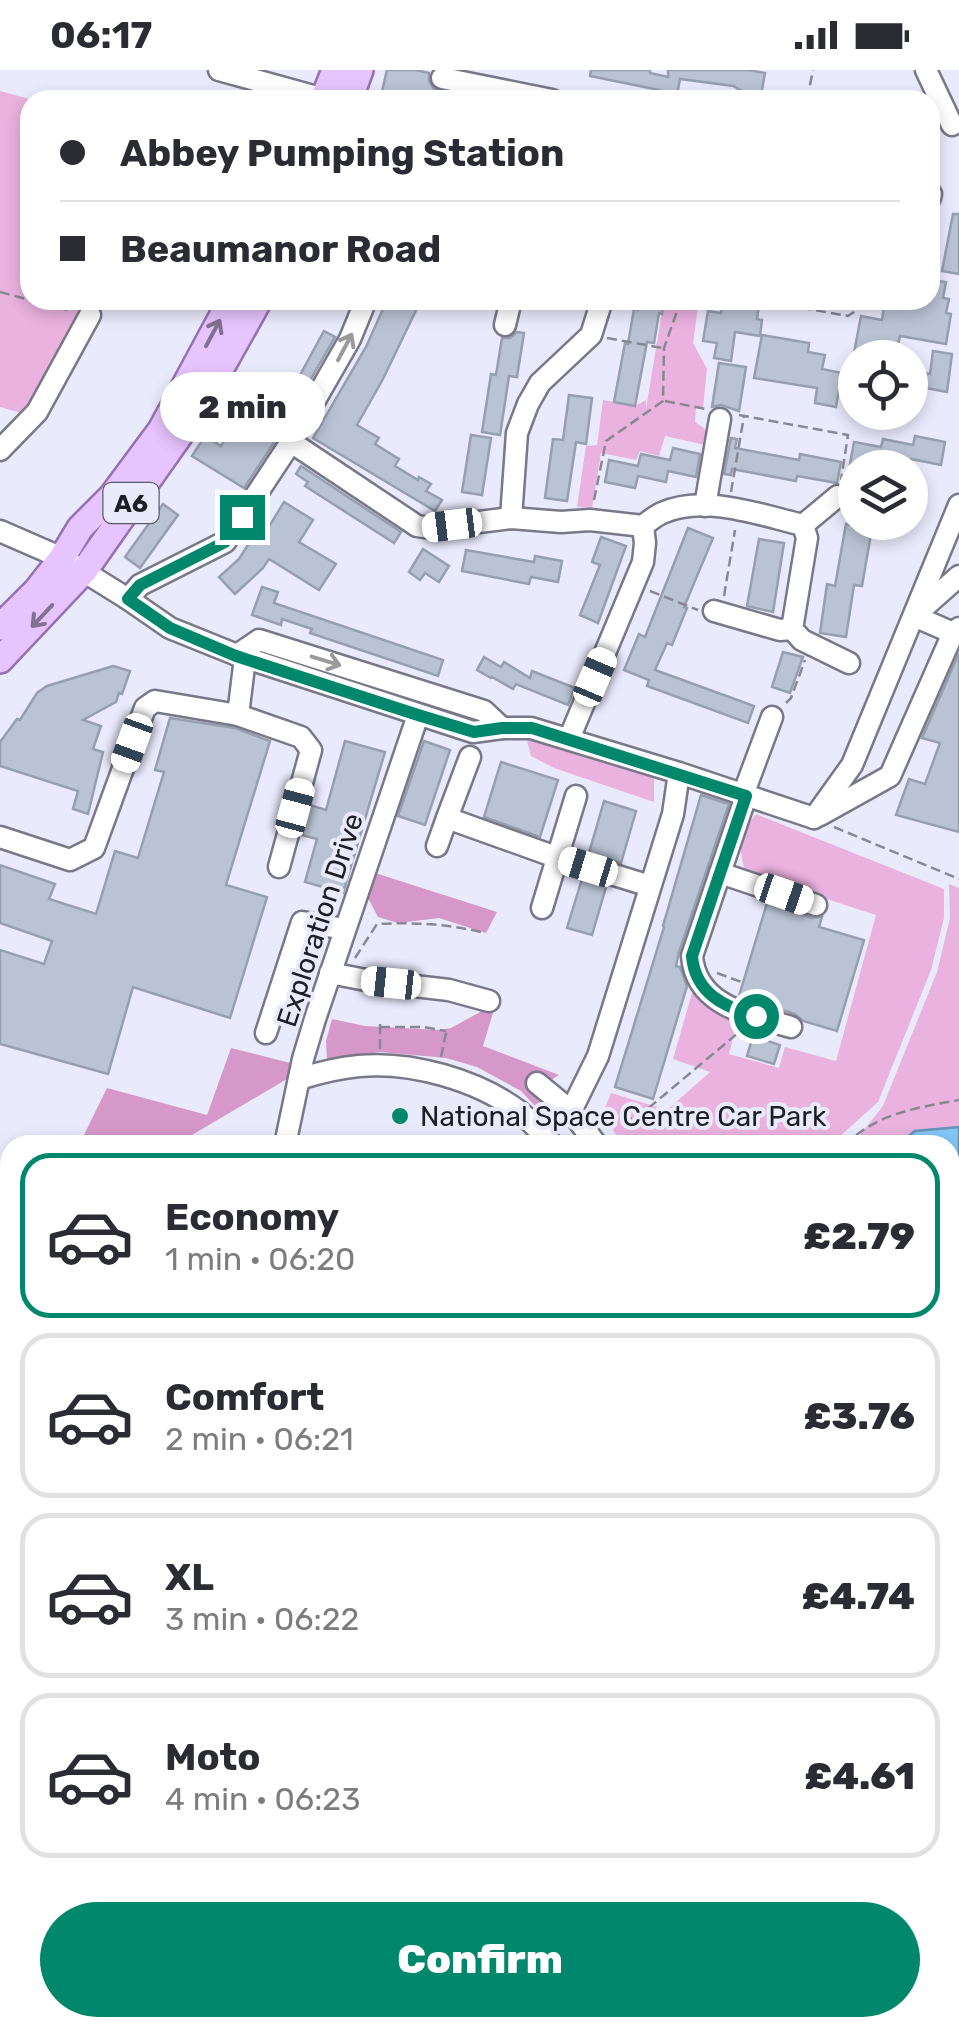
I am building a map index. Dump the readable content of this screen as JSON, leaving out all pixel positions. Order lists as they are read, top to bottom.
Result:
{
  "streets": {
    "main road": ["A6"],
    "street": ["Exploration Drive"]
  },
  "places": ["National Space Centre Car Park"],
  "page": {
    "status": "06:17",
    "banner": ["Abbey Pumping Station", "Beaumanor Road"],
    "bubble": "2 min",
    "list": [
      {
        "name": "Economy",
        "note": "1 min · 06:20",
        "value": "£2.79"
      },
      {
        "name": "Comfort",
        "note": "2 min · 06:21",
        "value": "£3.76"
      },
      {
        "name": "XL",
        "note": "3 min · 06:22",
        "value": "£4.74"
      },
      {
        "name": "Moto",
        "note": "4 min · 06:23",
        "value": "£4.61"
      }
    ],
    "buttons": "Confirm"
  }
}
